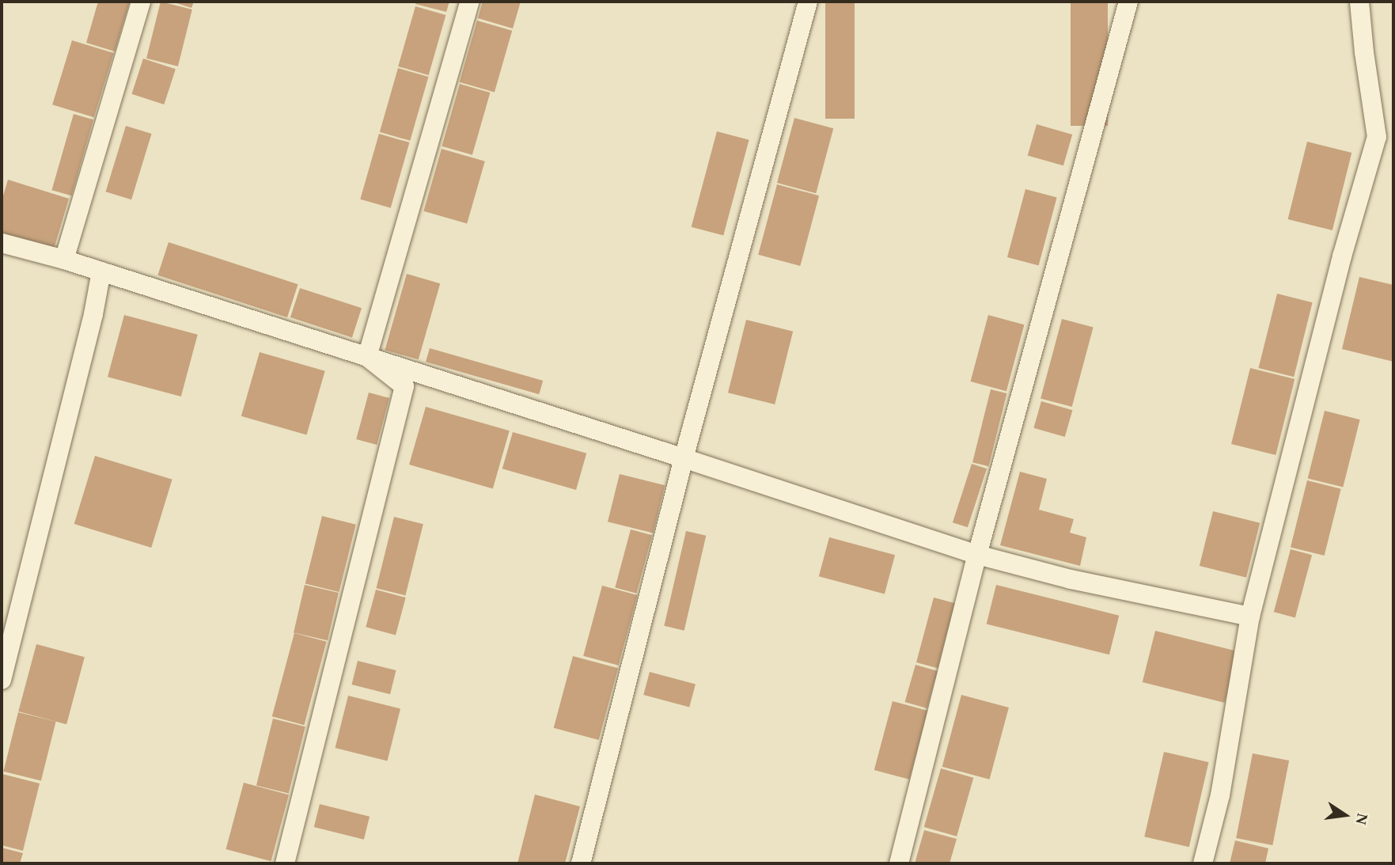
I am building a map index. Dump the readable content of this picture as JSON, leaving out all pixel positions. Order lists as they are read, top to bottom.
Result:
{
  "north": "right"
}
